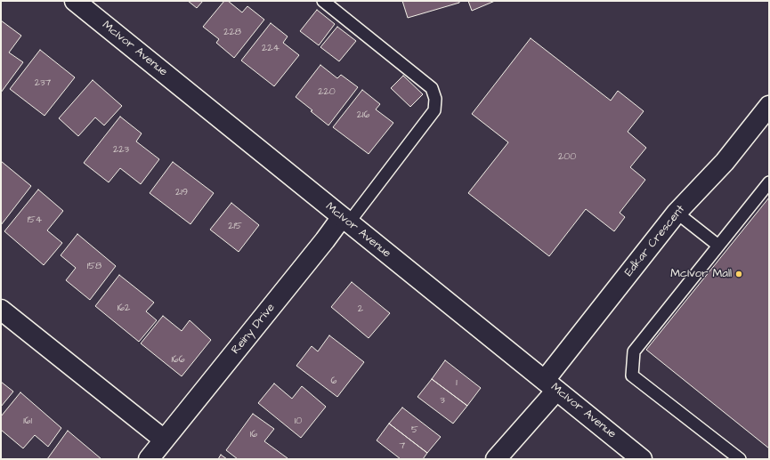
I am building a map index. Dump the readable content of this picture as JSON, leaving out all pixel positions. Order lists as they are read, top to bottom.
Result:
{
  "streets": {
    "street": ["McIvor Avenue", "Edkar Crescent", "Reiny Drive"]
  },
  "crossings": [
    ["McIvor Avenue", "Edkar Crescent"],
    ["McIvor Avenue", "Reiny Drive"]
  ],
  "places": ["McIvor Mall"],
  "house_numbers": [
    "228",
    "224",
    "237",
    "220",
    "216",
    "223",
    "200",
    "219",
    "154",
    "215",
    "158",
    "162",
    "2",
    "166",
    "6",
    "1",
    "3",
    "161",
    "10",
    "5",
    "16",
    "7"
  ]
}
